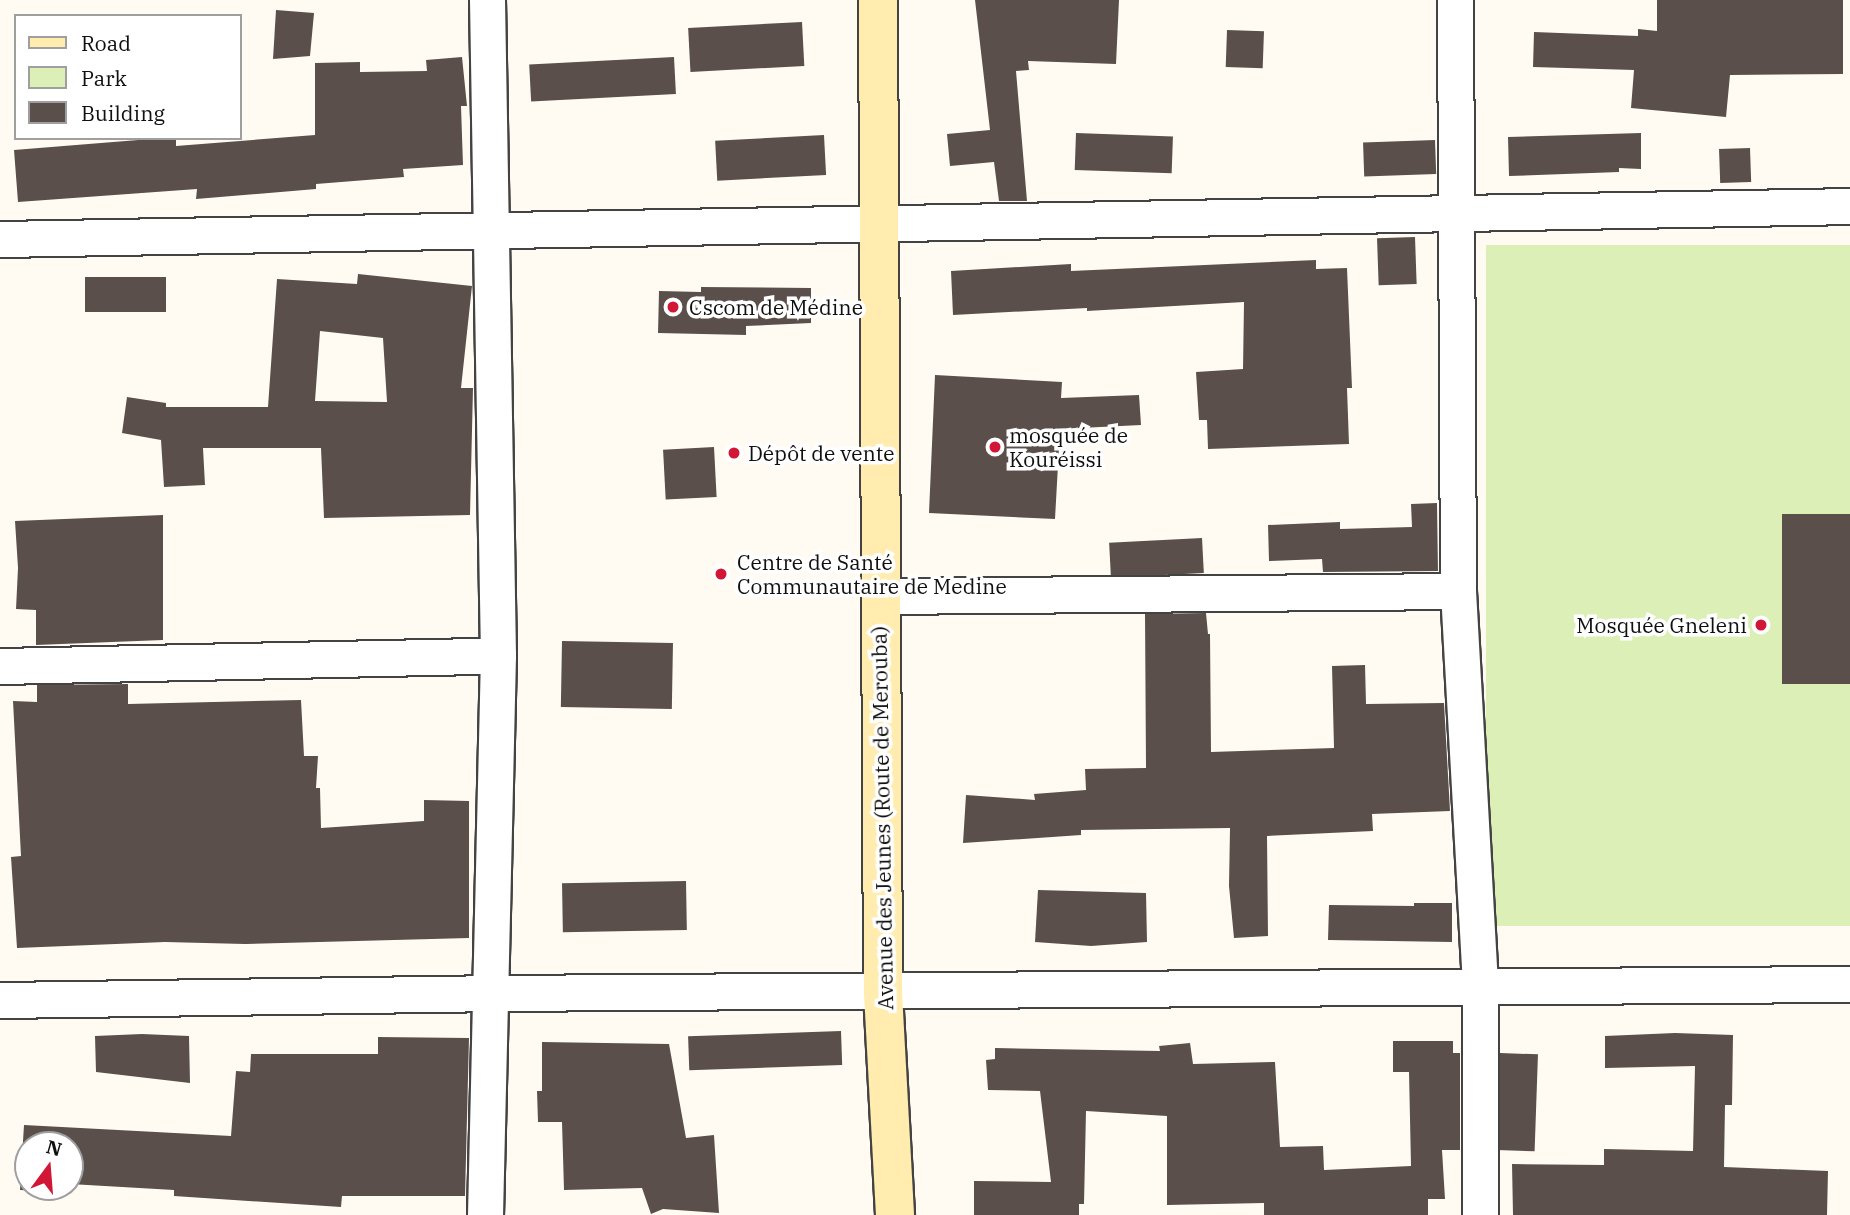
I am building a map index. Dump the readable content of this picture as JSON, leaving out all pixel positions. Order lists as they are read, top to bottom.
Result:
{
  "streets": {
    "main road": ["Avenue des Jeunes (Route de Merouba)"]
  },
  "places": [
    "Cscom de Médine",
    "mosquée de Kouréissi",
    "Dépôt de vente",
    "Centre de Santé Communautaire de Medine",
    "Mosquée Gneleni"
  ],
  "legend": ["Road", "Park", "Building"],
  "north": "top"
}
